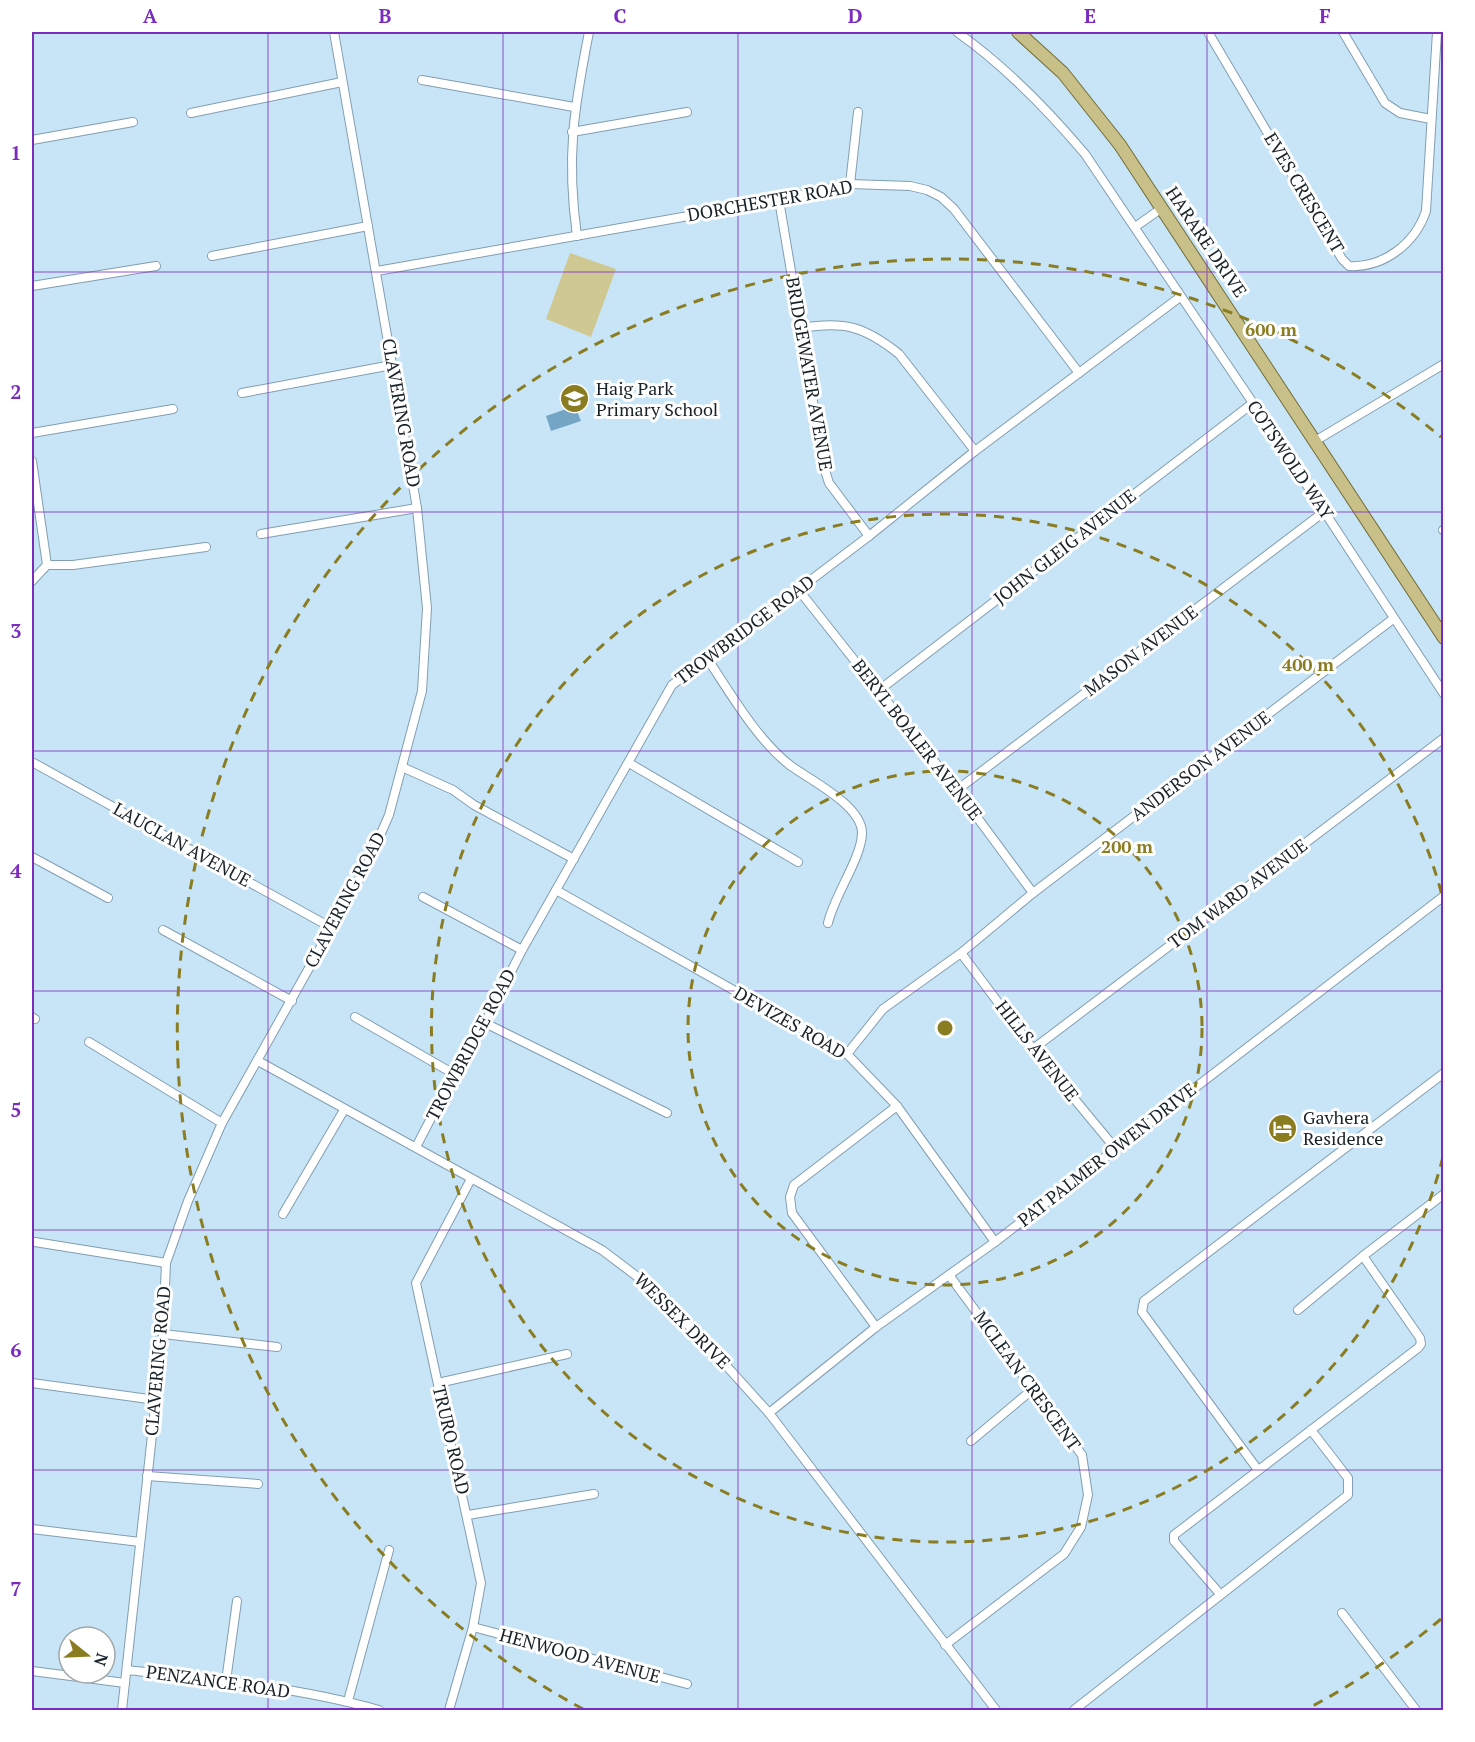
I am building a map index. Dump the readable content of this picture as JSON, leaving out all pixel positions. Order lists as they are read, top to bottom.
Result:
{
  "streets": {
    "main road": ["HARARE DRIVE"],
    "street": [
      "EVES CRESCENT",
      "DORCHESTER ROAD",
      "BRIDGEWATER AVENUE",
      "CLAVERING ROAD",
      "COTSWOLD WAY",
      "JOHN GLEIG AVENUE",
      "TROWBRIDGE ROAD",
      "MASON AVENUE",
      "BERYL BOALER AVENUE",
      "ANDERSON AVENUE",
      "LAUCLAN AVENUE",
      "TOM WARD AVENUE",
      "DEVIZES ROAD",
      "HILLS AVENUE",
      "PAT PALMER OWEN DRIVE",
      "WESSEX DRIVE",
      "MCLEAN CRESCENT",
      "TRURO ROAD",
      "HENWOOD AVENUE",
      "PENZANCE ROAD"
    ]
  },
  "crossings": [
    ["DORCHESTER ROAD", "BRIDGEWATER AVENUE"],
    ["DORCHESTER ROAD", "CLAVERING ROAD"],
    ["DORCHESTER ROAD", "TROWBRIDGE ROAD"],
    ["BRIDGEWATER AVENUE", "TROWBRIDGE ROAD"],
    ["CLAVERING ROAD", "LAUCLAN AVENUE"],
    ["CLAVERING ROAD", "WESSEX DRIVE"],
    ["CLAVERING ROAD", "PENZANCE ROAD"],
    ["COTSWOLD WAY", "JOHN GLEIG AVENUE"],
    ["COTSWOLD WAY", "TROWBRIDGE ROAD"],
    ["COTSWOLD WAY", "MASON AVENUE"],
    ["COTSWOLD WAY", "ANDERSON AVENUE"],
    ["JOHN GLEIG AVENUE", "BERYL BOALER AVENUE"],
    ["TROWBRIDGE ROAD", "BERYL BOALER AVENUE"],
    ["TROWBRIDGE ROAD", "DEVIZES ROAD"],
    ["TROWBRIDGE ROAD", "WESSEX DRIVE"],
    ["MASON AVENUE", "BERYL BOALER AVENUE"],
    ["BERYL BOALER AVENUE", "ANDERSON AVENUE"],
    ["ANDERSON AVENUE", "DEVIZES ROAD"],
    ["ANDERSON AVENUE", "HILLS AVENUE"],
    ["TOM WARD AVENUE", "HILLS AVENUE"],
    ["DEVIZES ROAD", "PAT PALMER OWEN DRIVE"],
    ["HILLS AVENUE", "PAT PALMER OWEN DRIVE"],
    ["PAT PALMER OWEN DRIVE", "WESSEX DRIVE"],
    ["PAT PALMER OWEN DRIVE", "MCLEAN CRESCENT"],
    ["WESSEX DRIVE", "MCLEAN CRESCENT"],
    ["WESSEX DRIVE", "TRURO ROAD"],
    ["TRURO ROAD", "HENWOOD AVENUE"]
  ],
  "places": {
    "school or university": ["Haig Park Primary School"],
    "hotel": ["Gavhera Residence"]
  },
  "north": "right",
  "grid": {
    "columns": [
      "A",
      "B",
      "C",
      "D",
      "E",
      "F"
    ],
    "rows": [
      "1",
      "2",
      "3",
      "4",
      "5",
      "6",
      "7"
    ]
  },
  "rings": ["600 m", "400 m", "200 m"]
}
